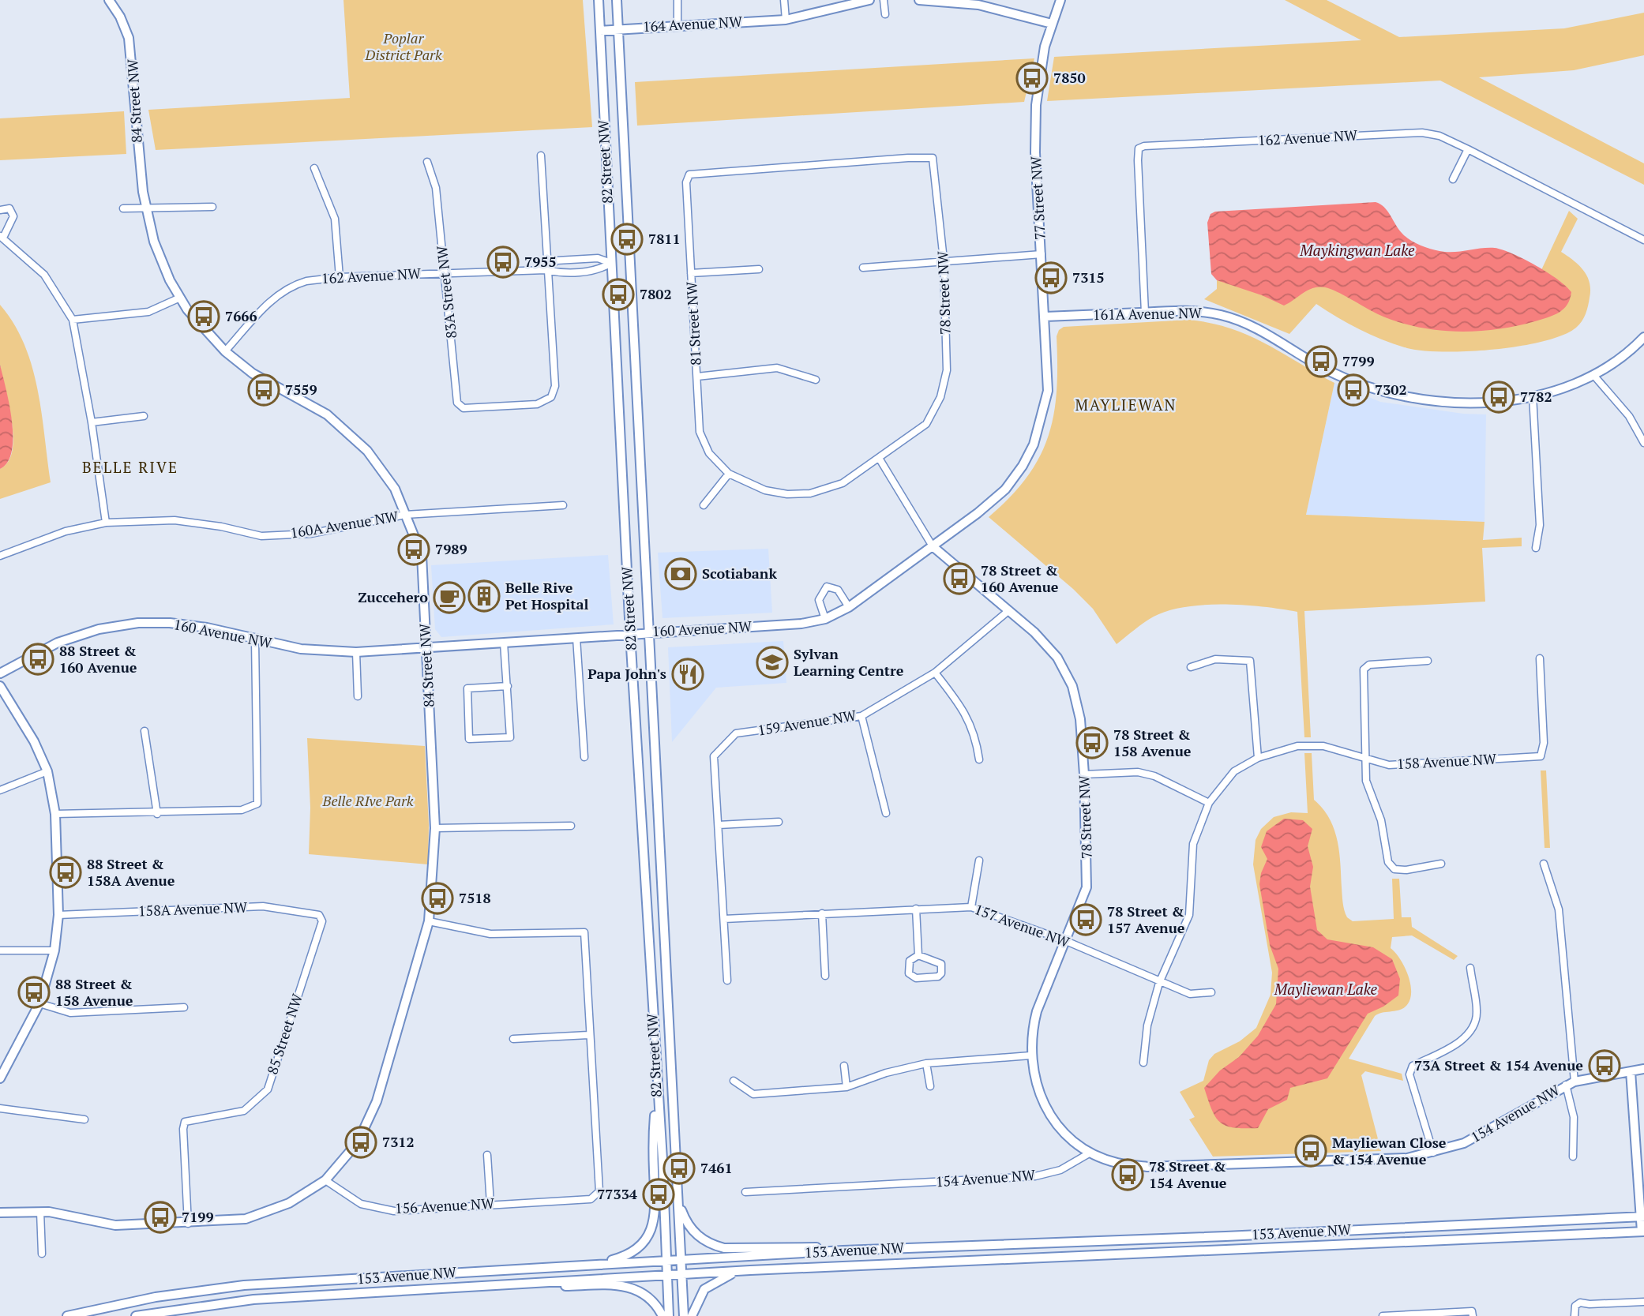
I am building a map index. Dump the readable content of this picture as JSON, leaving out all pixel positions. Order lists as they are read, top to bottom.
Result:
{
  "streets": {
    "main road": [
      "164 Avenue NW",
      "84 Street NW",
      "82 Street NW",
      "77 Street NW",
      "78 Street NW",
      "161A Avenue NW",
      "160 Avenue NW",
      "154 Avenue NW",
      "153 Avenue NW"
    ],
    "street": [
      "162 Avenue NW",
      "83A Street NW",
      "81 Street NW",
      "160A Avenue NW",
      "159 Avenue NW",
      "158 Avenue NW",
      "158A Avenue NW",
      "157 Avenue NW",
      "85 Street NW",
      "156 Avenue NW"
    ]
  },
  "crossings": [
    ["164 Avenue NW", "82 Street NW"],
    ["84 Street NW", "162 Avenue NW"],
    ["84 Street NW", "160A Avenue NW"],
    ["84 Street NW", "160 Avenue NW"],
    ["84 Street NW", "156 Avenue NW"],
    ["162 Avenue NW", "82 Street NW"],
    ["162 Avenue NW", "83A Street NW"],
    ["162 Avenue NW", "161A Avenue NW"],
    ["82 Street NW", "160 Avenue NW"],
    ["82 Street NW", "153 Avenue NW"],
    ["77 Street NW", "161A Avenue NW"],
    ["77 Street NW", "160 Avenue NW"],
    ["78 Street NW", "81 Street NW"],
    ["78 Street NW", "160 Avenue NW"],
    ["78 Street NW", "159 Avenue NW"],
    ["78 Street NW", "157 Avenue NW"],
    ["78 Street NW", "154 Avenue NW"],
    ["158A Avenue NW", "85 Street NW"]
  ],
  "districts": ["MAYLIEWAN", "BELLE RIVE"],
  "water": ["Maykingwan Lake", "Mayliewan Lake"],
  "parks": ["Poplar District Park", "Belle RIve Park"],
  "places": {
    "bus stop": [
      "7850",
      "7811",
      "7955",
      "7315",
      "7802",
      "7666",
      "7799",
      "7559",
      "7302",
      "7782",
      "7989",
      "78 Street & 160 Avenue",
      "88 Street & 160 Avenue",
      "78 Street & 158 Avenue",
      "88 Street & 158A Avenue",
      "7518",
      "78 Street & 157 Avenue",
      "88 Street & 158 Avenue",
      "73A Street & 154 Avenue",
      "7312",
      "Mayliewan Close & 154 Avenue",
      "7461",
      "78 Street & 154 Avenue",
      "77334",
      "7199"
    ],
    "bank": ["Scotiabank"],
    "building": ["Belle Rive Pet Hospital"],
    "cafe": ["Zuccehero"],
    "school or university": ["Sylvan Learning Centre"],
    "restaurant": ["Papa John's"]
  }
}
